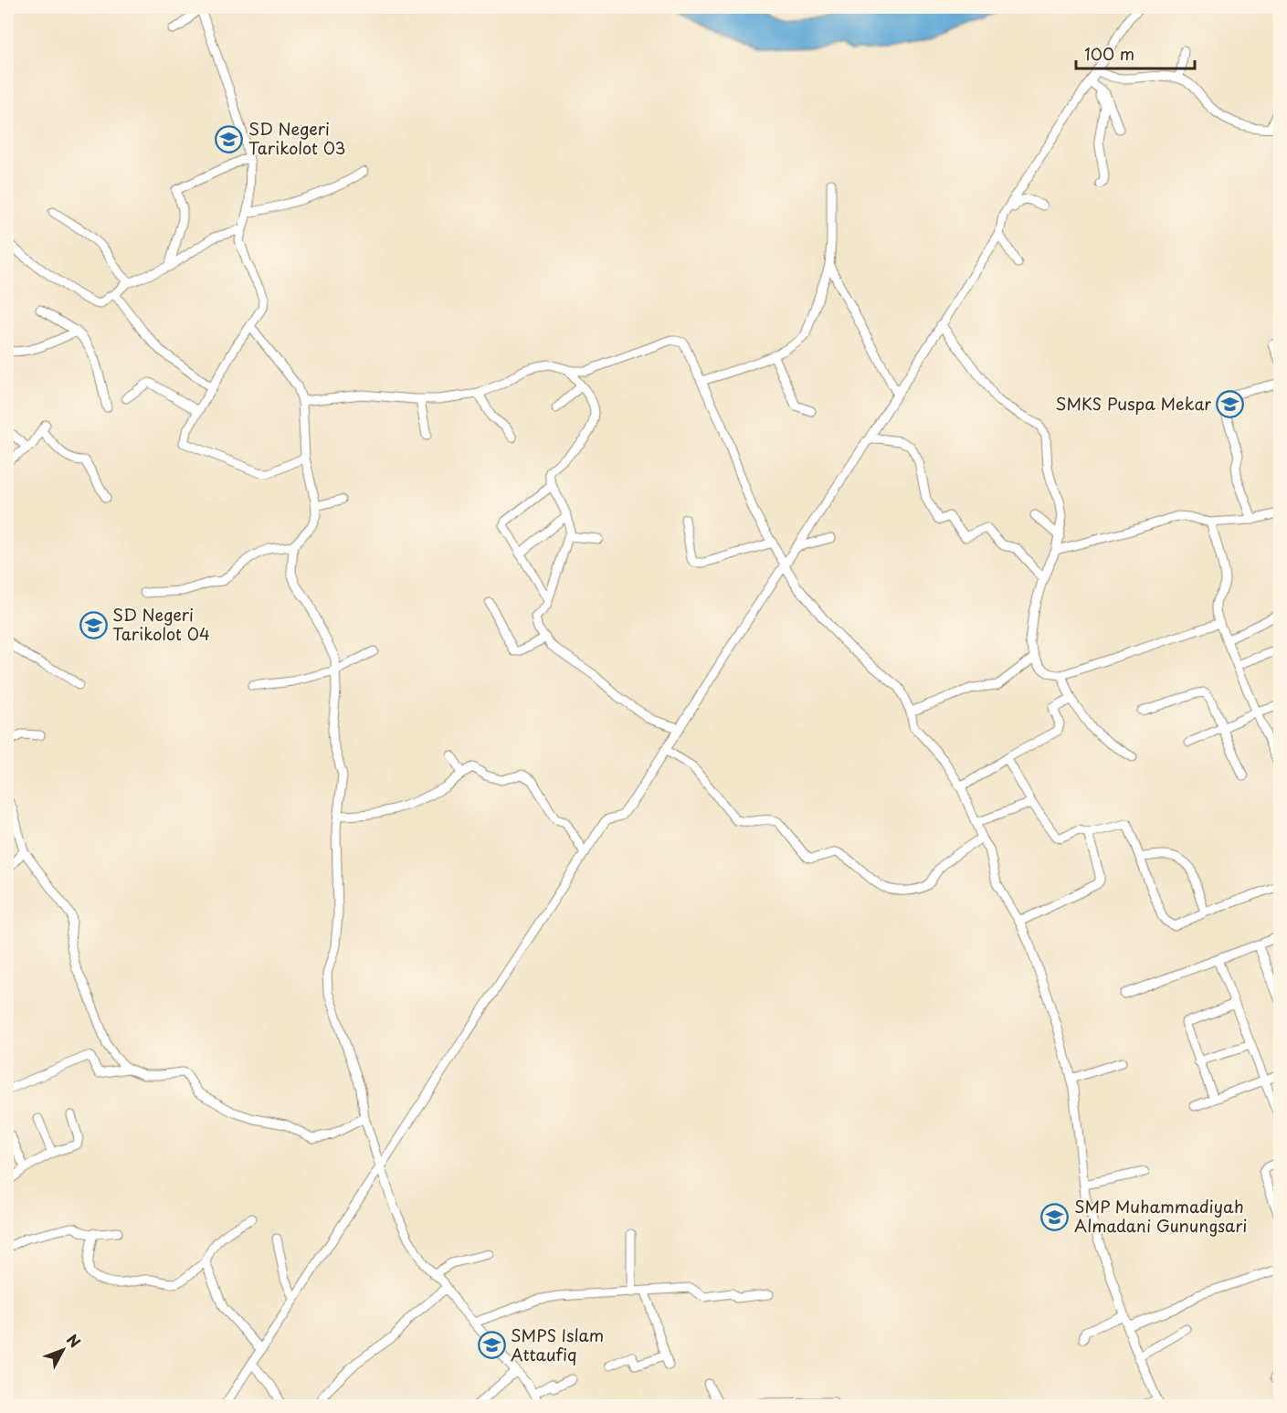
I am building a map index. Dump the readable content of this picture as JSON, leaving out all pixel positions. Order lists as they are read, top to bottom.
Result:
{
  "places": {
    "school or university": [
      "SD Negeri Tarikolot 03",
      "SMKS Puspa Mekar",
      "SD Negeri Tarikolot 04",
      "SMP Muhammadiyah Almadani Gunungsari",
      "SMPS Islam Attaufiq"
    ]
  },
  "scale_bar": "100 m",
  "north": "top right"
}
